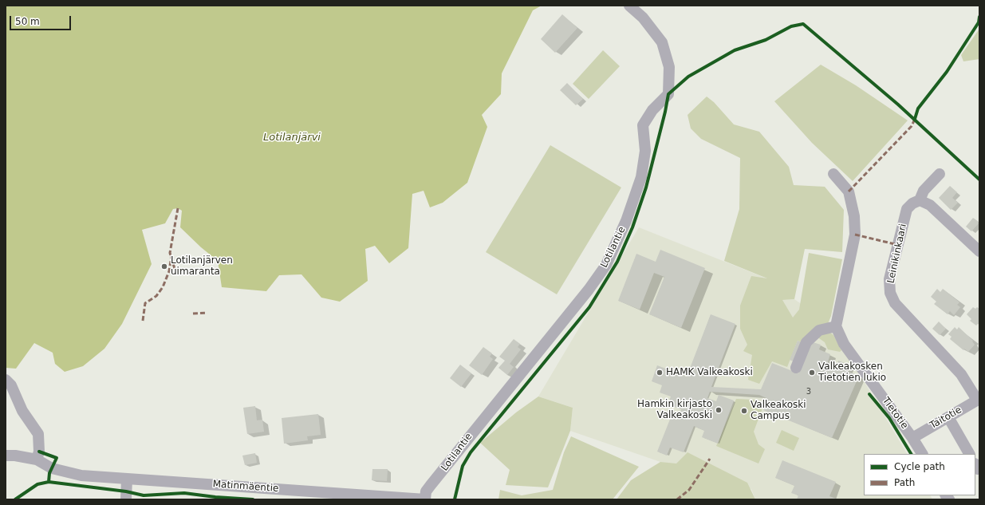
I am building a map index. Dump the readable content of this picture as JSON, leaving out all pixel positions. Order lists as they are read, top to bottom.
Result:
{
  "streets": {
    "street": [
      "Lotilantie",
      "Leinikinkaari",
      "Tietotie",
      "Taitotie",
      "Matinmäentie"
    ]
  },
  "crossings": [
    ["Lotilantie", "Matinmäentie"],
    ["Leinikinkaari", "Taitotie"],
    ["Tietotie", "Taitotie"]
  ],
  "water": ["Lotilanjärvi"],
  "places": [
    "Lotilanjärven uimaranta",
    "HAMK Valkeakoski",
    "Valkeakosken Tietotien lukio",
    "Hamkin kirjasto Valkeakoski",
    "Valkeakoski Campus"
  ],
  "house_numbers": ["3"],
  "legend": ["Cycle path", "Path"],
  "scale_bar": "50 m"
}
